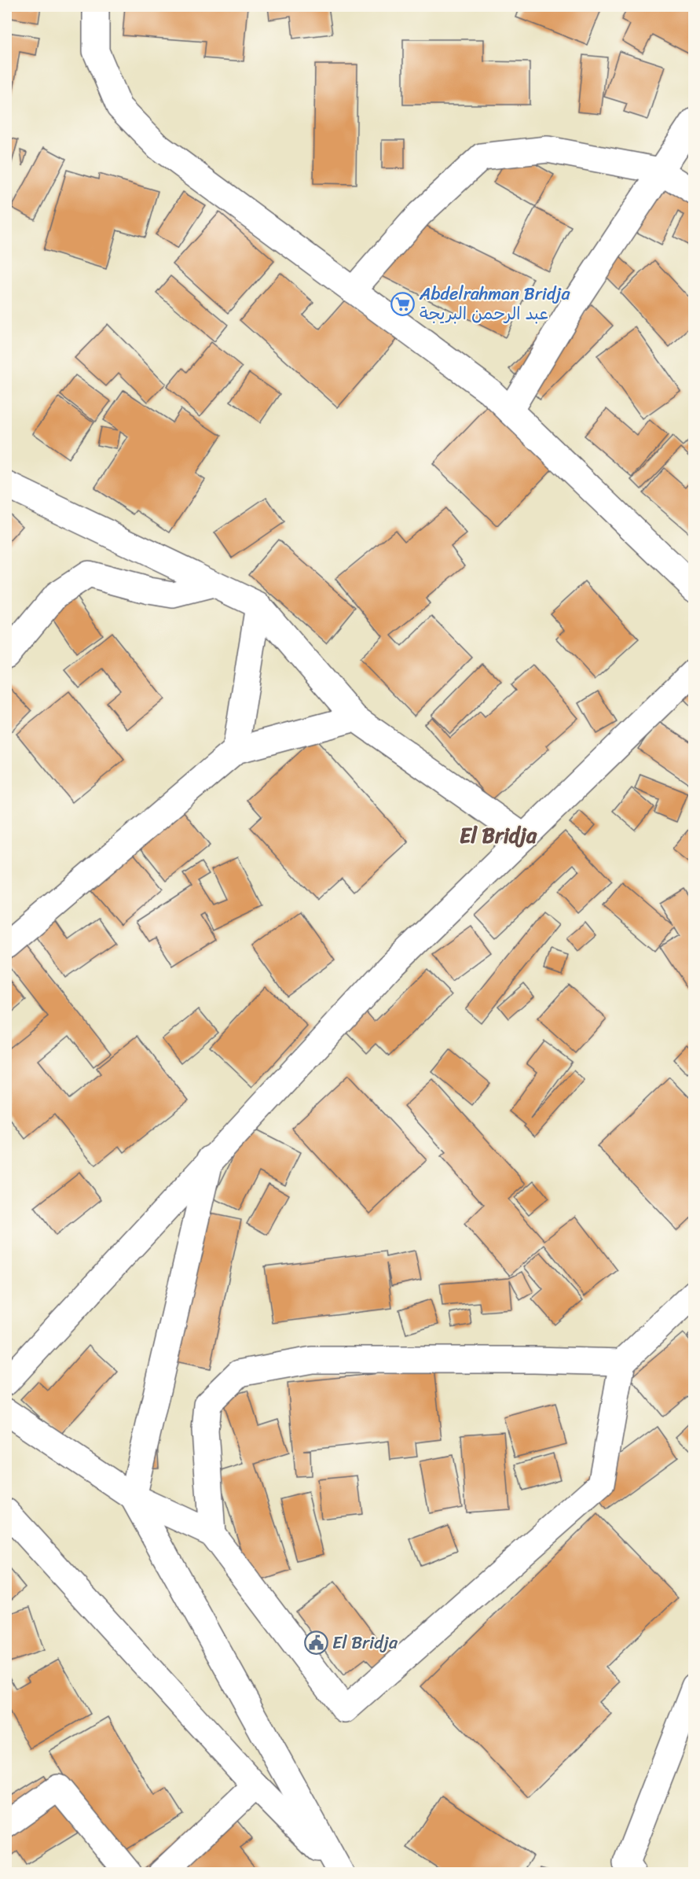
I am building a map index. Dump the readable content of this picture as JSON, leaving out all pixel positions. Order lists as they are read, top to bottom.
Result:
{
  "districts": ["El Bridja"],
  "places": {
    "supermarket": ["Abdelrahman Bridja عبد الرحمن البريجة"],
    "public building": ["El Bridja"]
  }
}
